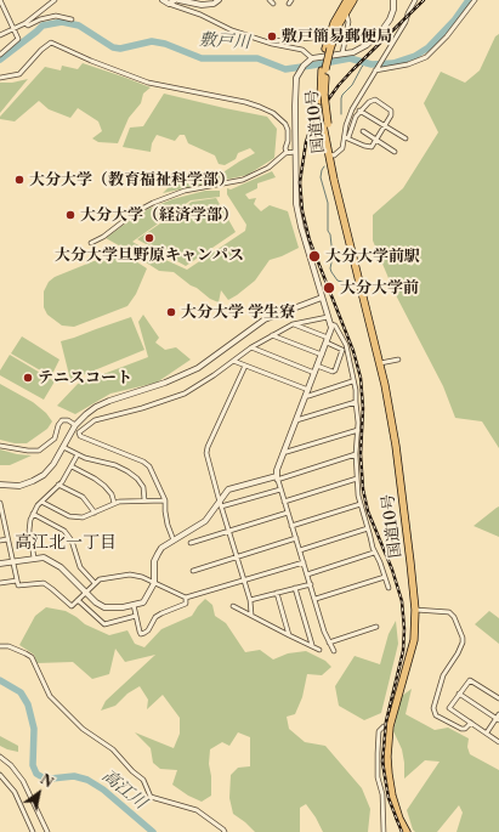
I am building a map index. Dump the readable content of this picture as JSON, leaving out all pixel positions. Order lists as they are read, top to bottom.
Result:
{
  "streets": {
    "highway": ["国道10号"]
  },
  "districts": ["高江北一丁目"],
  "water": ["敷戸川", "高江川"],
  "places": [
    "敷戸簡易郵便局",
    "大分大学（教育福祉科学部）",
    "大分大学（経済学部）",
    "大分大学旦野原キャンパス",
    "大分大学前駅",
    "大分大学前",
    "大分大学 学生寮",
    "テニスコート"
  ],
  "north": "top right"
}
